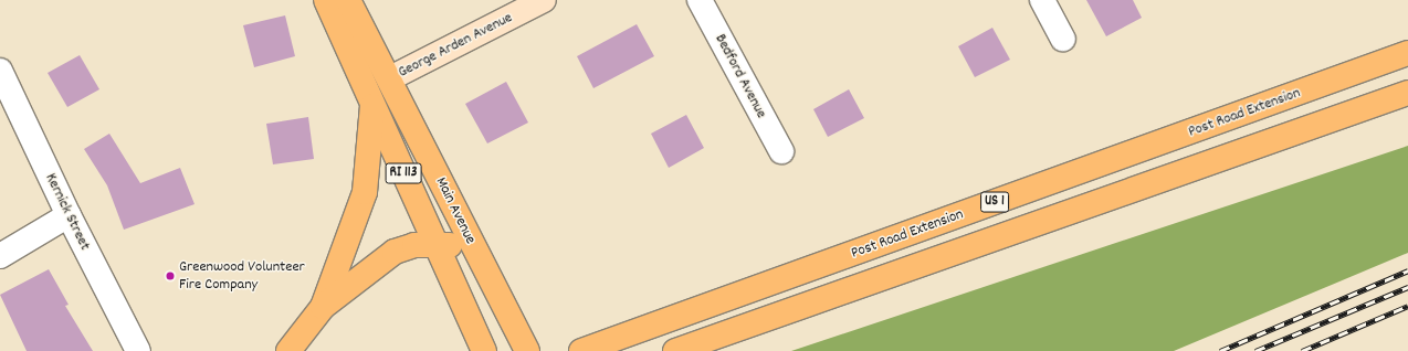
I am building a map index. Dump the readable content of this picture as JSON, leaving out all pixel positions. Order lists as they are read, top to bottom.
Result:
{
  "streets": {
    "main road": [
      "Post Road Extension",
      "RI 113",
      "US 1",
      "Main Avenue"
    ],
    "street": ["George Arden Avenue", "Bedford Avenue", "Kernick Street"]
  },
  "crossings": [
    ["George Arden Avenue", "Main Avenue"]
  ],
  "places": ["Greenwood Volunteer Fire Company"]
}
